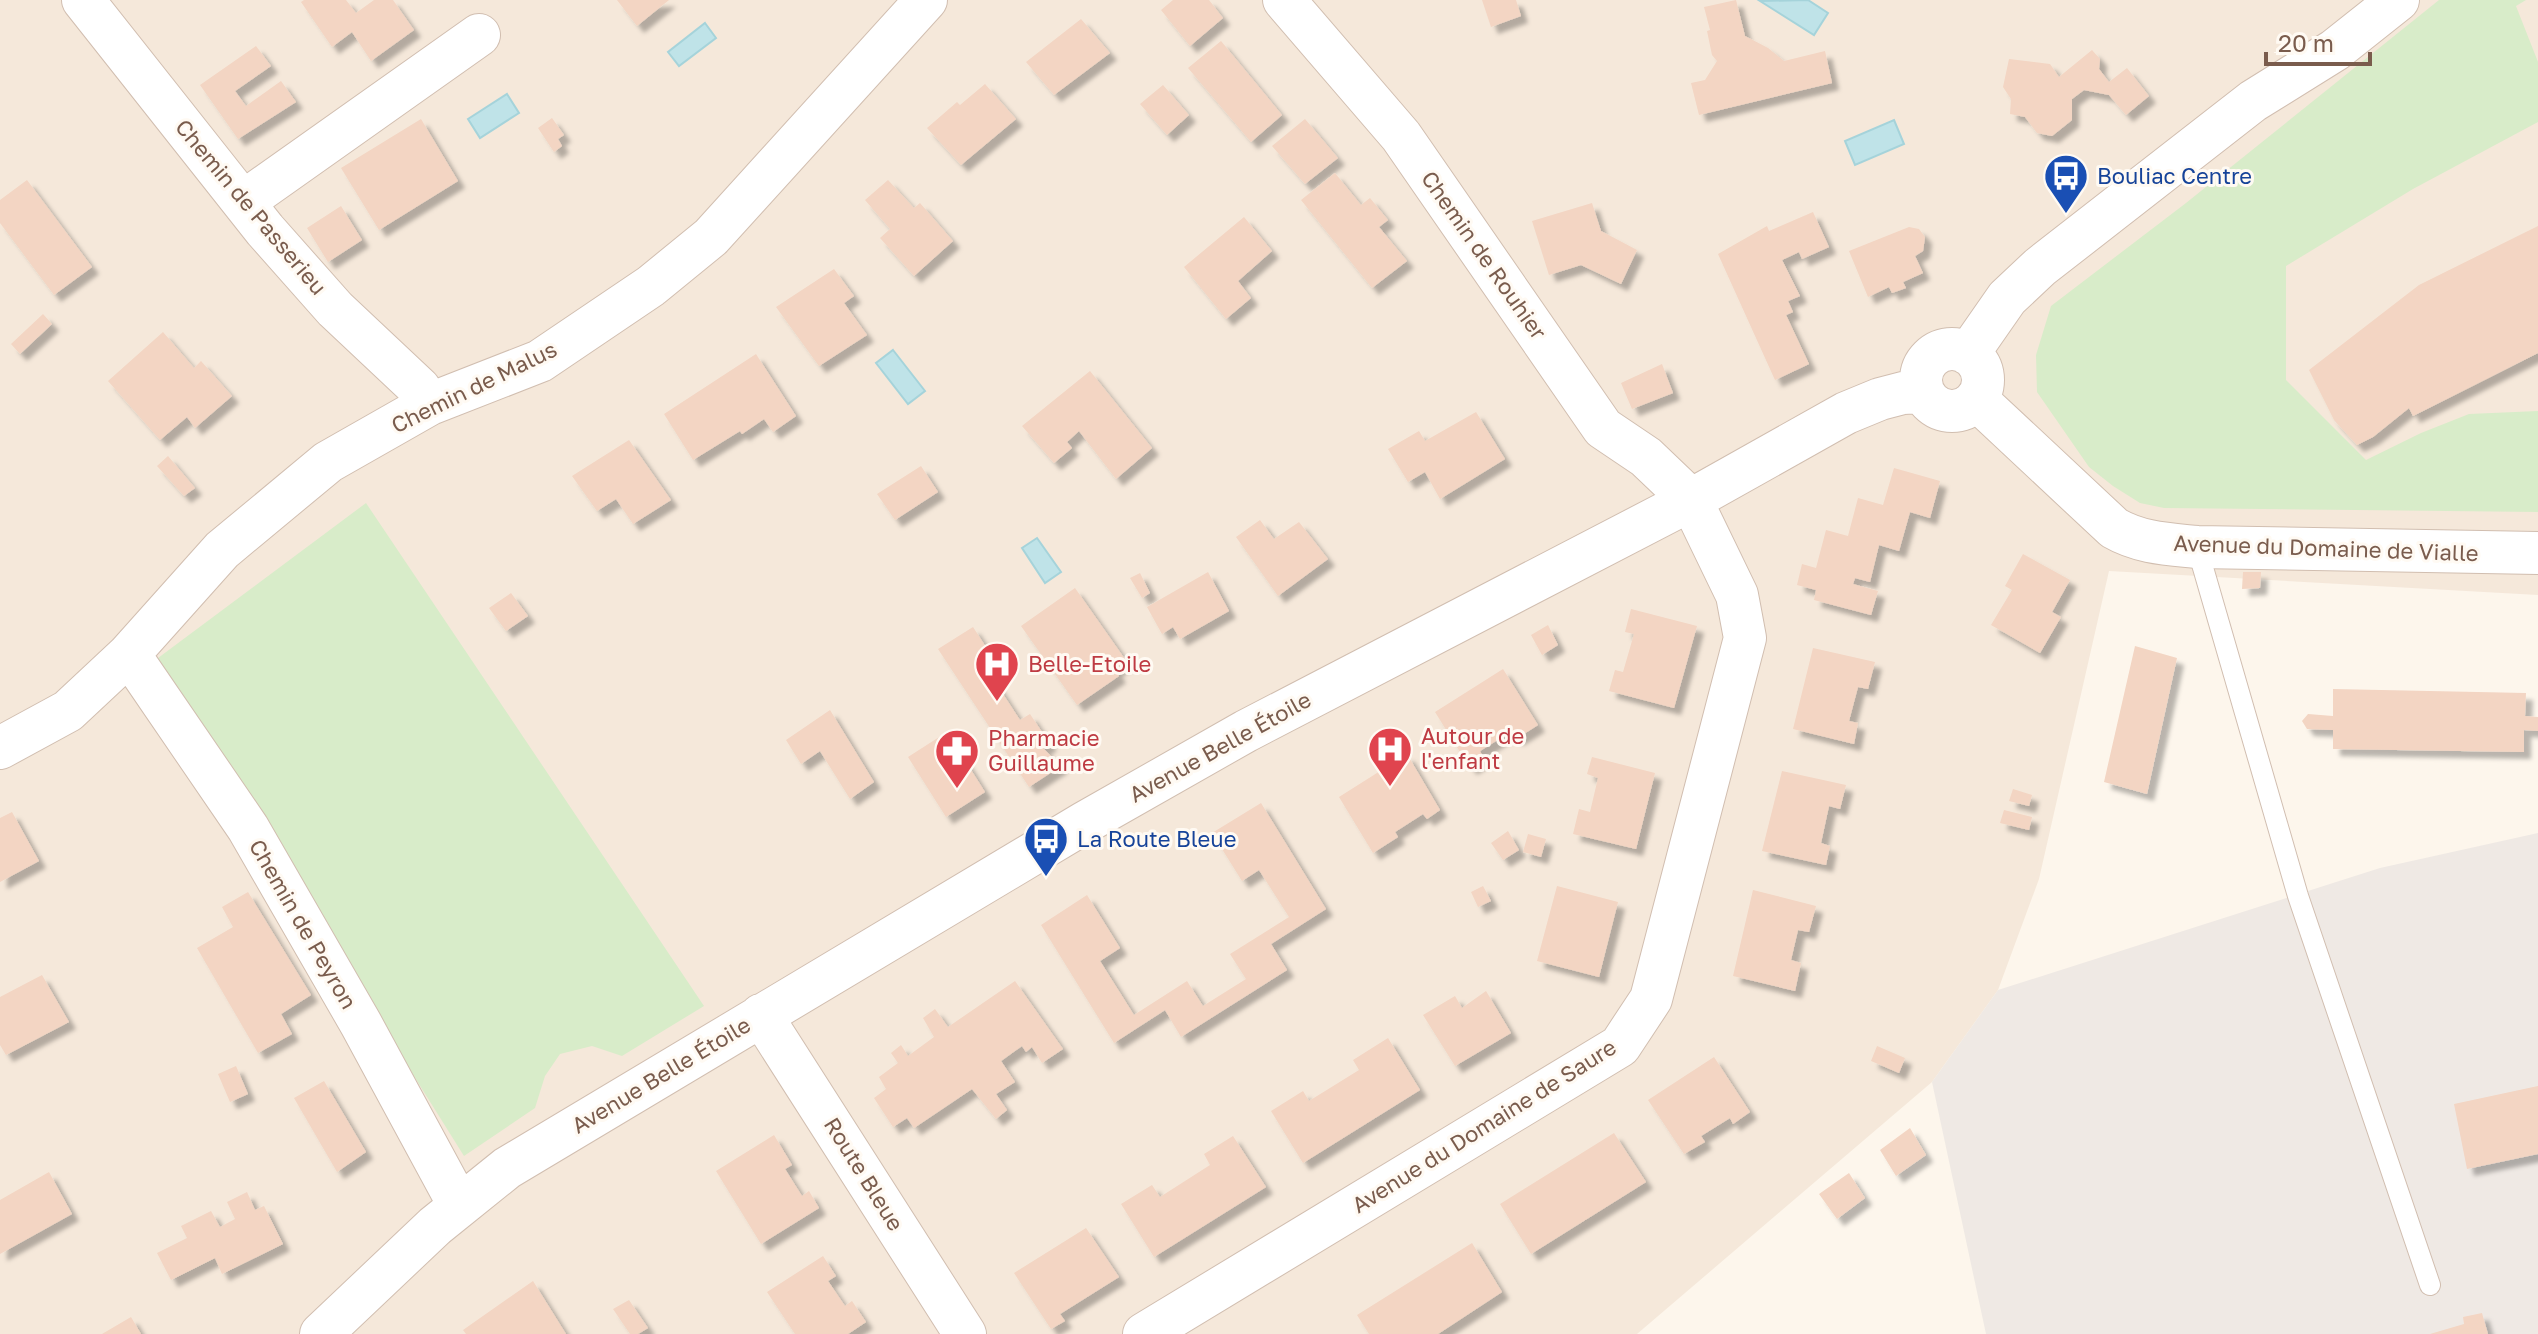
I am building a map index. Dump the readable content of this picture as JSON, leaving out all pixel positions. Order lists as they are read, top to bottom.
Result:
{
  "streets": {
    "street": [
      "Chemin de Passerieu",
      "Chemin de Rouhier",
      "Chemin de Malus",
      "Avenue du Domaine de Vialle",
      "Avenue Belle Étoile",
      "Chemin de Peyron",
      "Avenue du Domaine de Saure",
      "Route Bleue"
    ]
  },
  "crossings": [
    ["Chemin de Passerieu", "Chemin de Malus"],
    ["Chemin de Rouhier", "Avenue Belle Étoile"],
    ["Chemin de Rouhier", "Avenue du Domaine de Saure"],
    ["Chemin de Malus", "Chemin de Peyron"],
    ["Avenue du Domaine de Vialle", "Avenue Belle Étoile"],
    ["Avenue Belle Étoile", "Chemin de Peyron"],
    ["Avenue Belle Étoile", "Avenue du Domaine de Saure"],
    ["Avenue Belle Étoile", "Route Bleue"]
  ],
  "places": {
    "bus stop": ["Bouliac Centre", "La Route Bleue"],
    "hospital": ["Belle-Etoile", "Autour de l'enfant"],
    "pharmacy": ["Pharmacie Guillaume"]
  },
  "scale_bar": "20 m"
}
